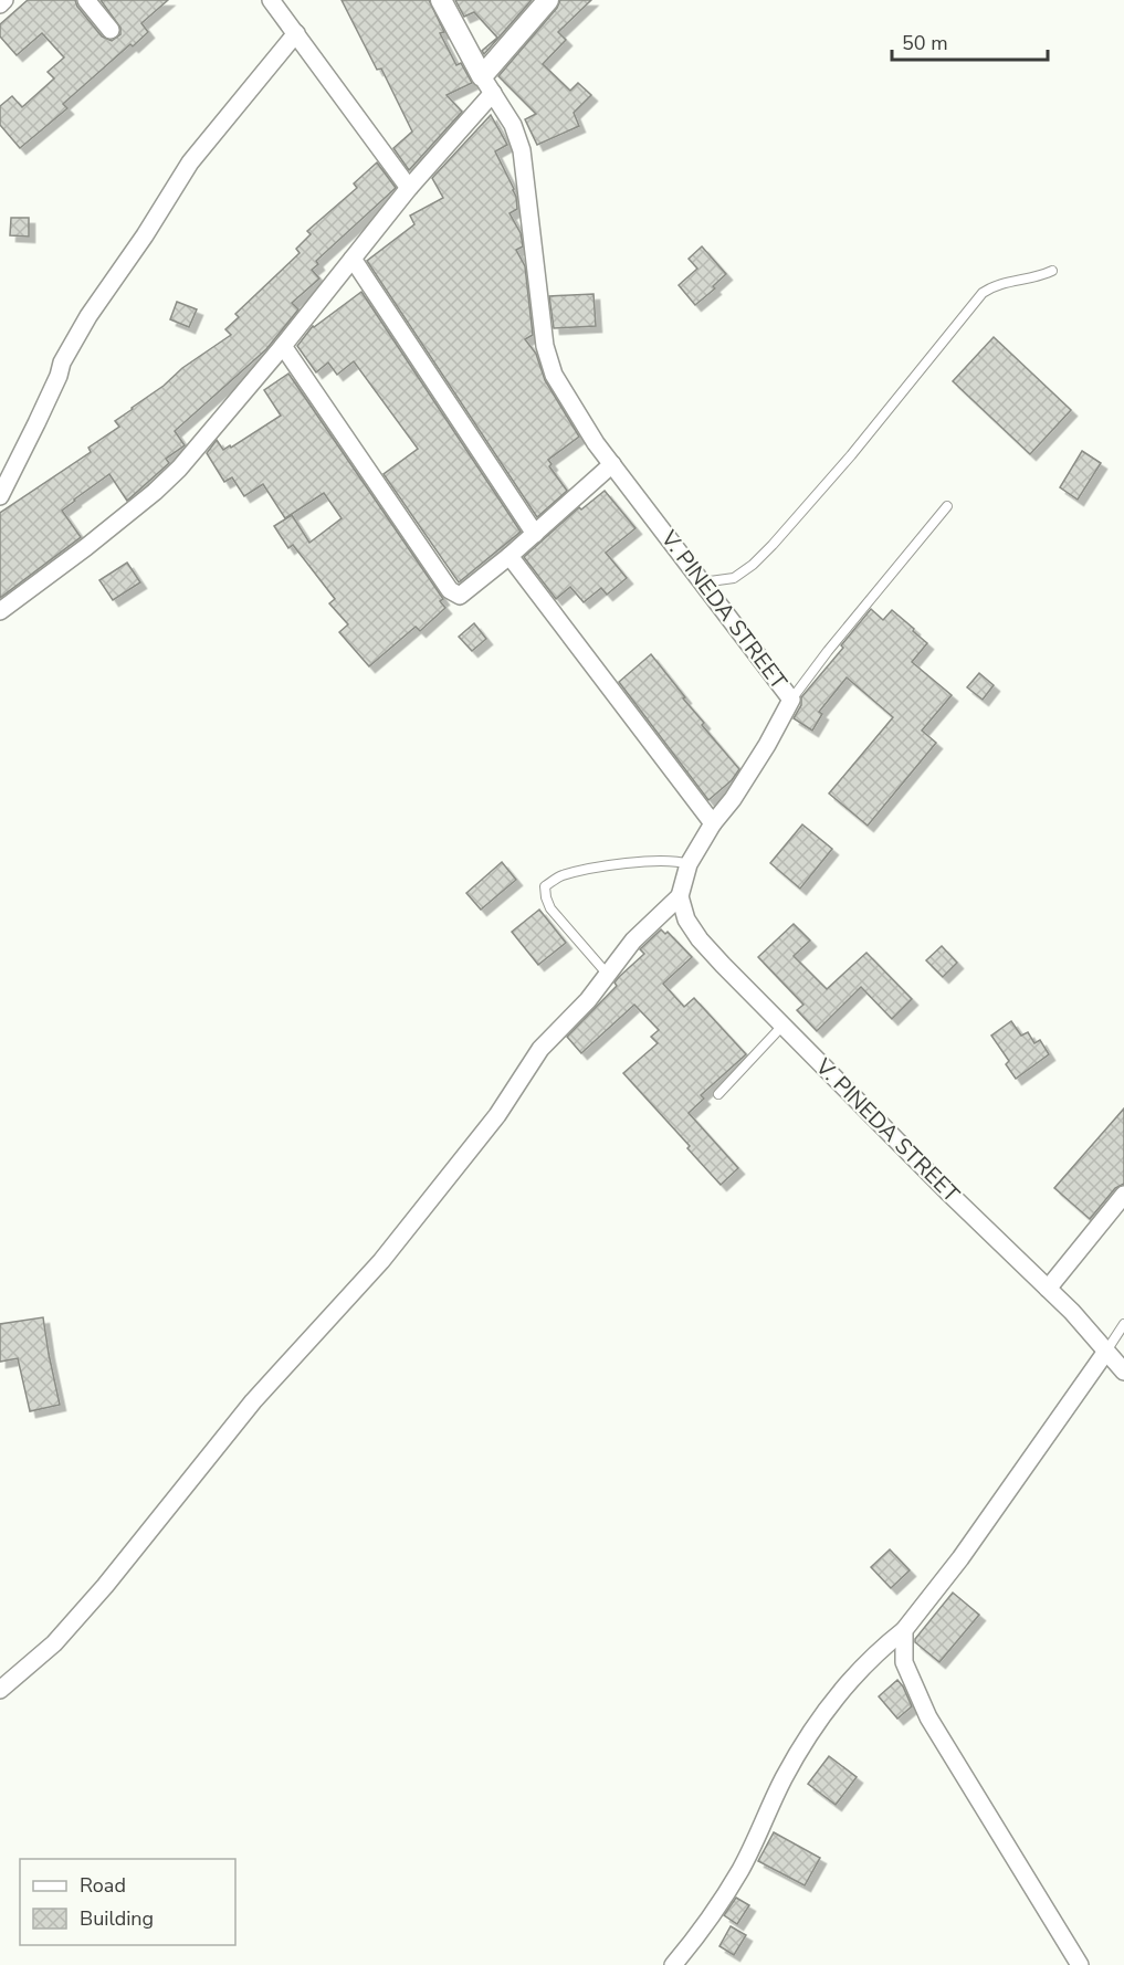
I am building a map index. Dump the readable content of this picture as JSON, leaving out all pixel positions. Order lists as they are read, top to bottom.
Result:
{
  "streets": {
    "street": ["V. PINEDA STREET"]
  },
  "legend": ["Road", "Building"],
  "scale_bar": "50 m"
}
